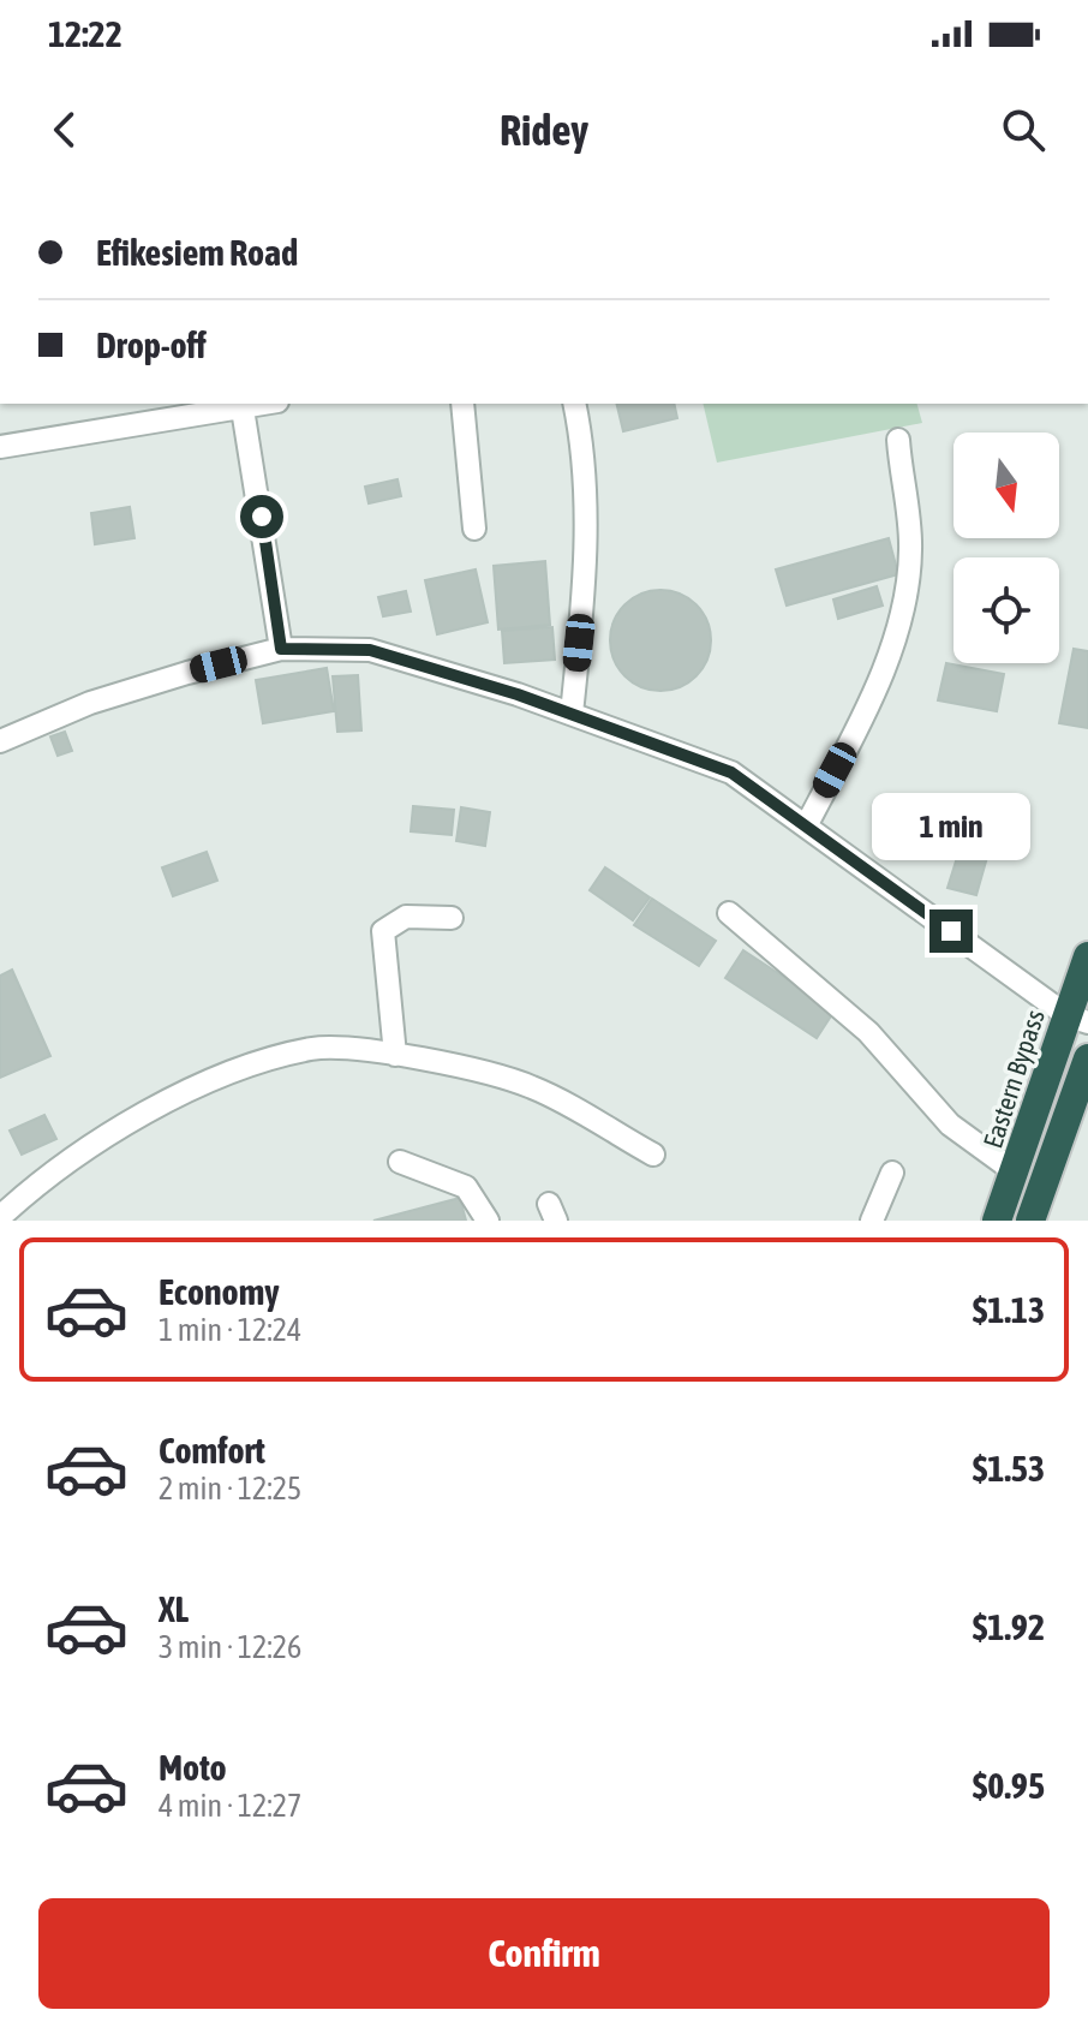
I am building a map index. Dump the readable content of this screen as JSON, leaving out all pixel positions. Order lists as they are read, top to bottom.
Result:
{
  "streets": {
    "highway": ["Eastern Bypass"]
  },
  "north": "bottom",
  "page": {
    "status": "12:22",
    "header": "Ridey",
    "banner": ["Efikesiem Road", "Drop-off"],
    "bubble": "1 min",
    "list": [
      {
        "name": "Economy",
        "note": "1 min · 12:24",
        "value": "$1.13"
      },
      {
        "name": "Comfort",
        "note": "2 min · 12:25",
        "value": "$1.53"
      },
      {
        "name": "XL",
        "note": "3 min · 12:26",
        "value": "$1.92"
      },
      {
        "name": "Moto",
        "note": "4 min · 12:27",
        "value": "$0.95"
      }
    ],
    "buttons": "Confirm"
  }
}
